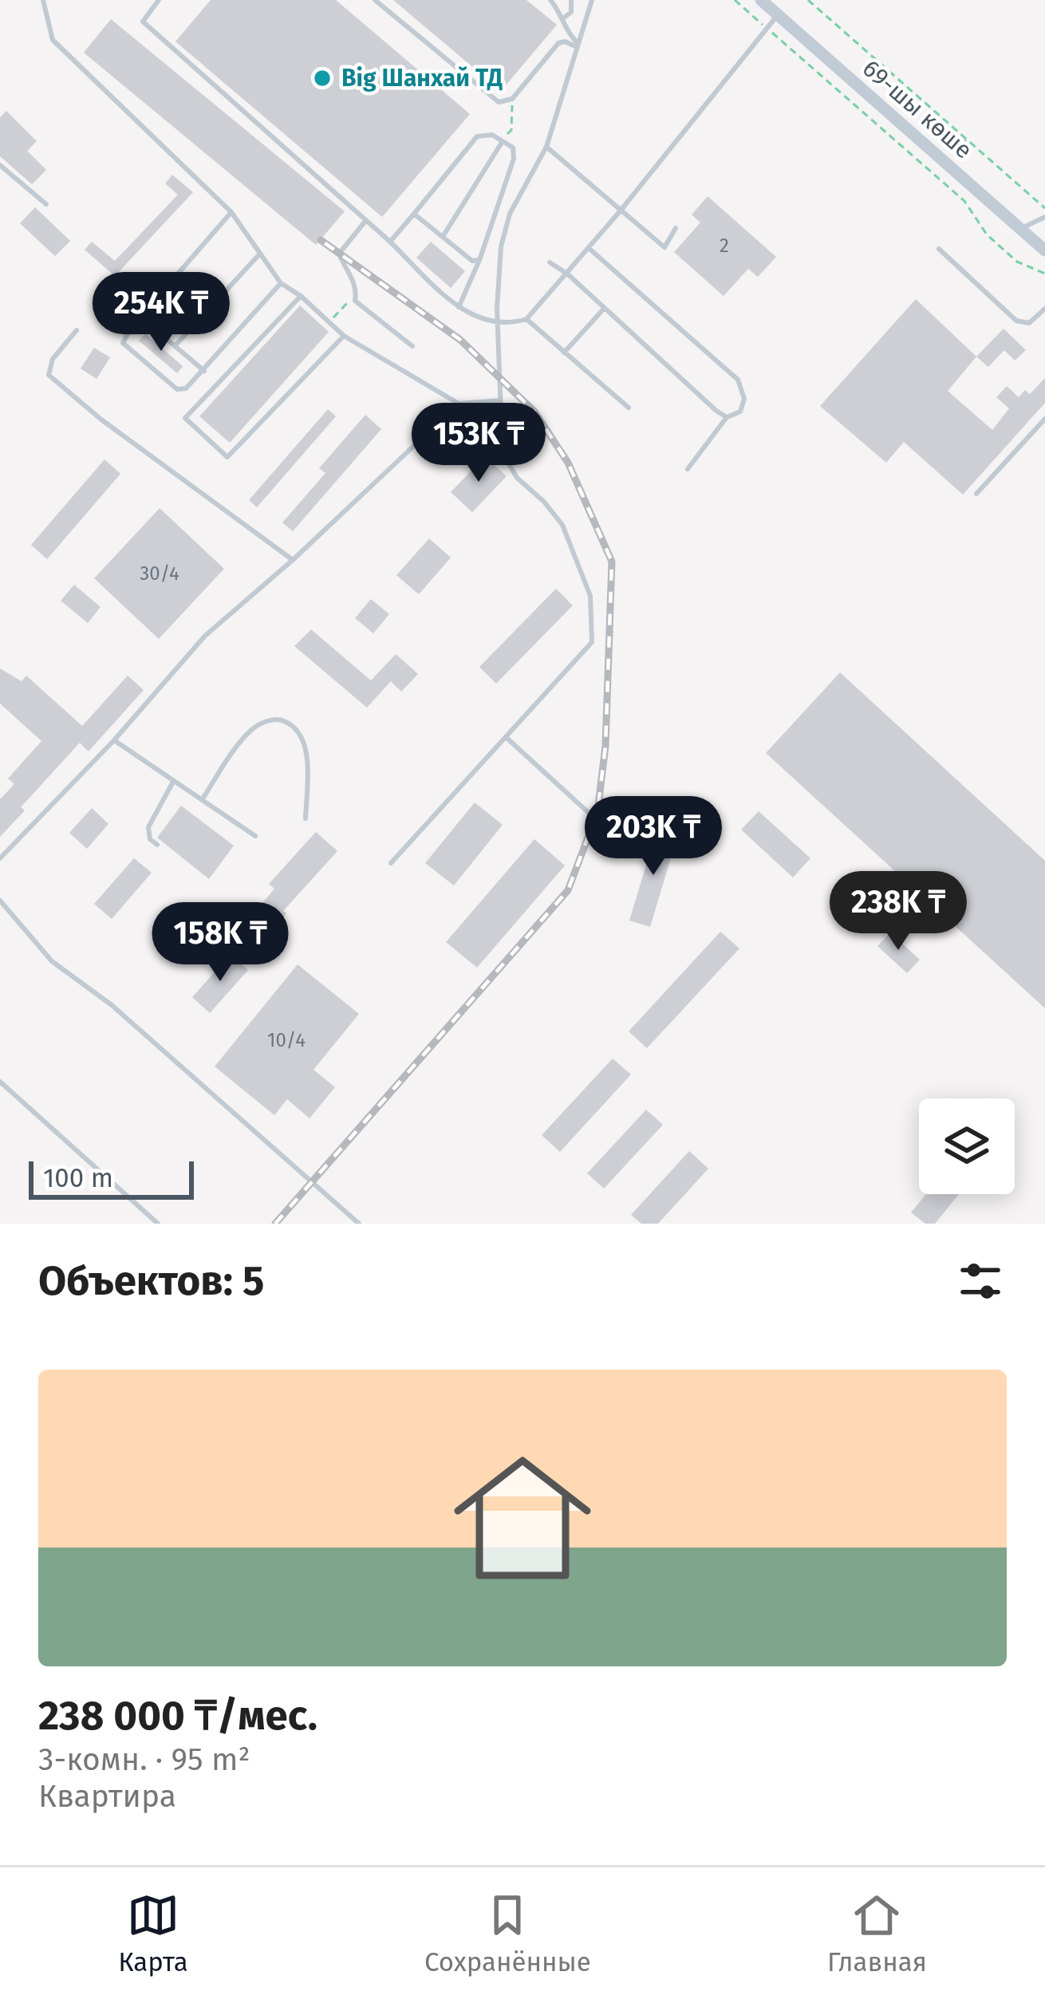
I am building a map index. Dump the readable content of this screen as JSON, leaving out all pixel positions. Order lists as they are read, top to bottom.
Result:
{
  "streets": {
    "main road": ["69-шы көше"]
  },
  "places": ["Big Шанхай ТД"],
  "house_numbers": ["2", "30/4", "10/4"],
  "scale_bar": "100 m",
  "page": {
    "price": [
      "254K ₸",
      "153K ₸",
      "203K ₸",
      "238K ₸",
      "158K ₸"
    ],
    "scale": "100 m",
    "heading": "Объектов: 5",
    "list": [
      {
        "name": "238 000 ₸/мес.",
        "note": "3-комн. · 95 m² · Квартира"
      }
    ],
    "tabs": ["Карта", "Сохранённые", "Главная"]
  }
}
